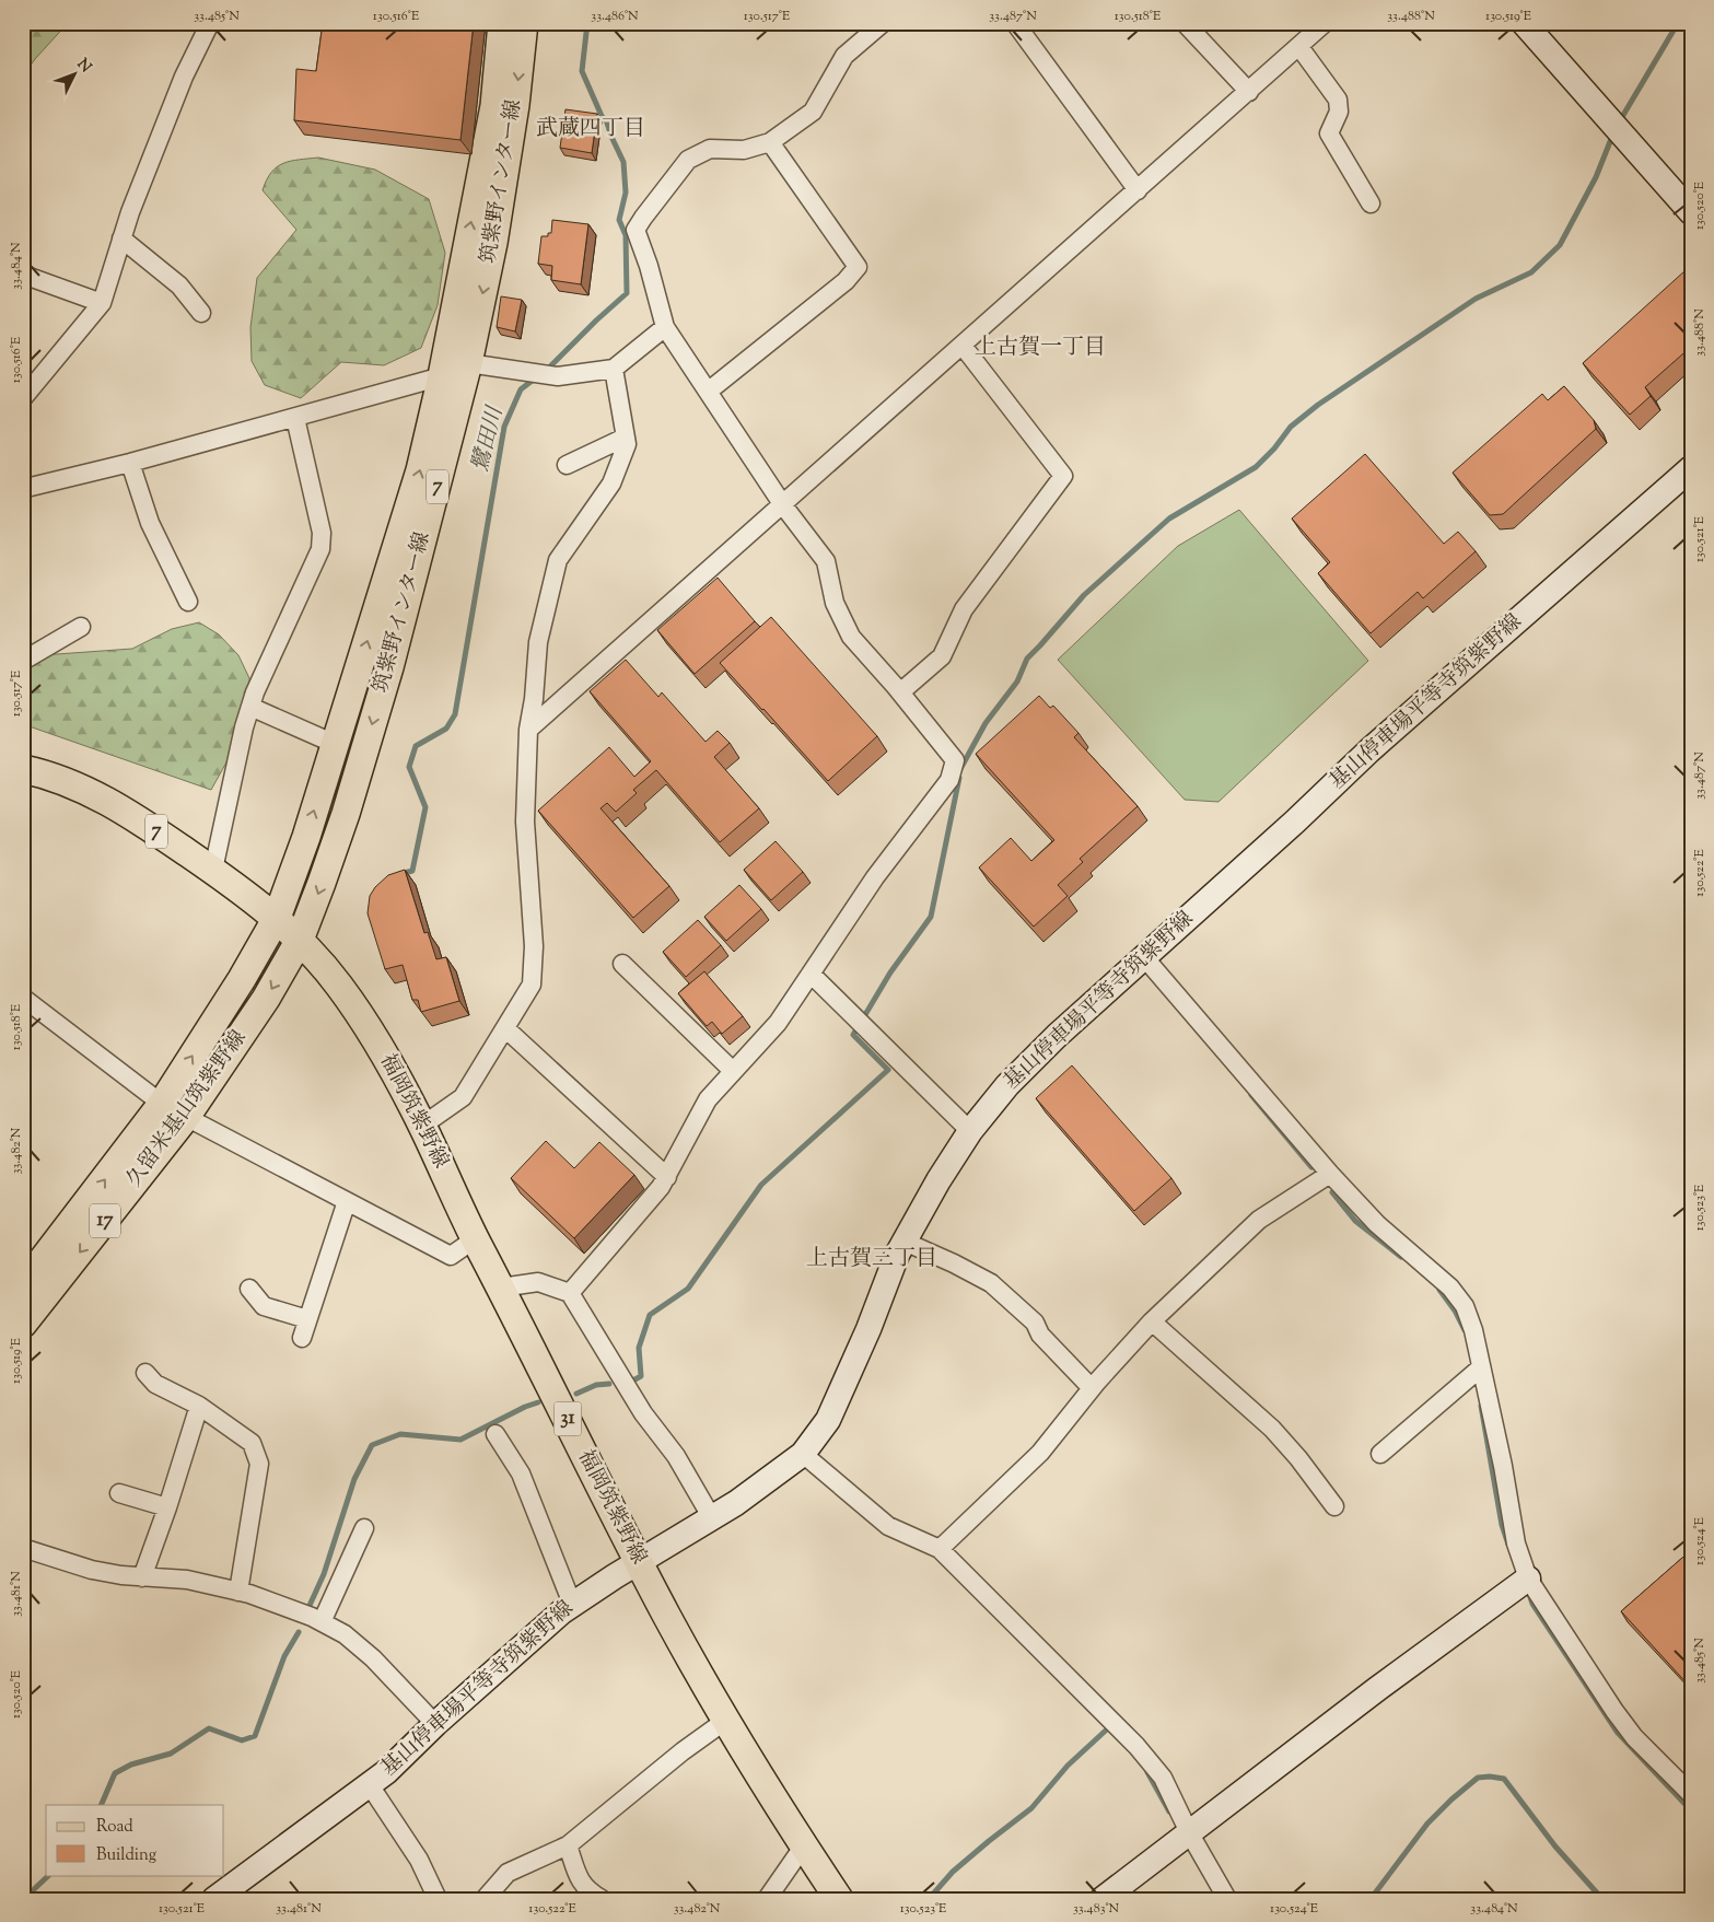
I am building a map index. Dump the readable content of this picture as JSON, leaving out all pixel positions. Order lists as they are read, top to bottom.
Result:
{
  "streets": {
    "main road": [
      "筑紫野インター線",
      "7",
      "基山停車場平等寺筑紫野線",
      "久留米基山筑紫野線",
      "福岡筑紫野線",
      "17",
      "31"
    ]
  },
  "crossings": [
    ["筑紫野インター線", "7"],
    ["筑紫野インター線", "久留米基山筑紫野線"],
    ["筑紫野インター線", "福岡筑紫野線"],
    ["7", "久留米基山筑紫野線"],
    ["7", "福岡筑紫野線"],
    ["基山停車場平等寺筑紫野線", "福岡筑紫野線"],
    ["久留米基山筑紫野線", "福岡筑紫野線"]
  ],
  "districts": ["武蔵四丁目", "上古賀一丁目", "上古賀三丁目"],
  "water": ["鷺田川"],
  "legend": ["Road", "Building"],
  "north": "top right",
  "coordinates": [
    "33.485°N",
    "130.516°E",
    "33.486°N",
    "130.517°E",
    "33.487°N",
    "130.518°E",
    "33.488°N",
    "130.519°E",
    "130.520°E",
    "33.484°N",
    "130.521°E",
    "130.522°E",
    "33.482°N",
    "130.523°E",
    "130.524°E",
    "33.481°N",
    "33.483°N"
  ]
}
